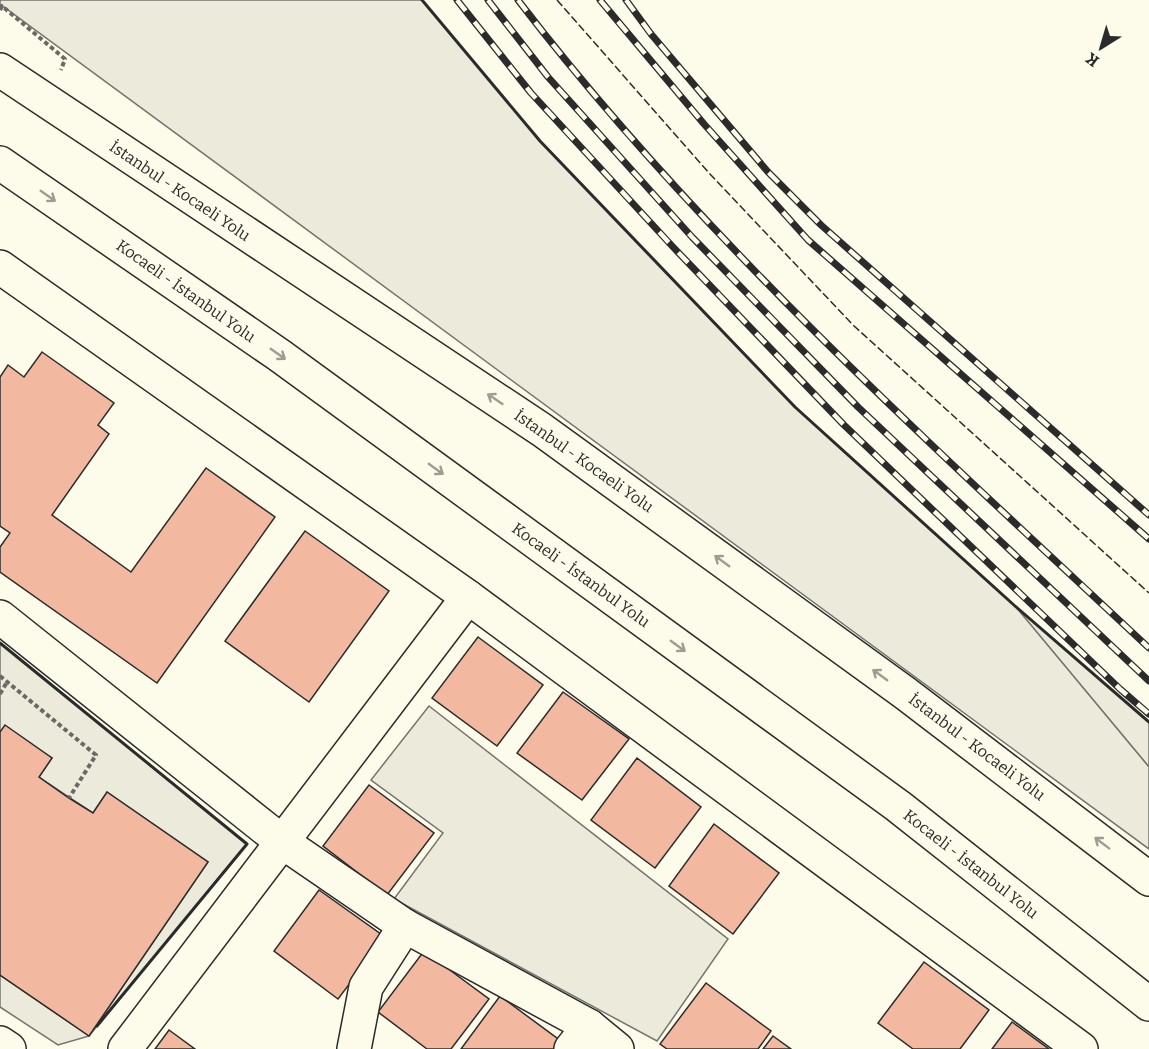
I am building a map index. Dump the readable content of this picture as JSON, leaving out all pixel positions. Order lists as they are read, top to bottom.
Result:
{
  "streets": {
    "main road": ["İstanbul - Kocaeli Yolu", "Kocaeli - İstanbul Yolu"]
  },
  "north": "bottom left"
}
